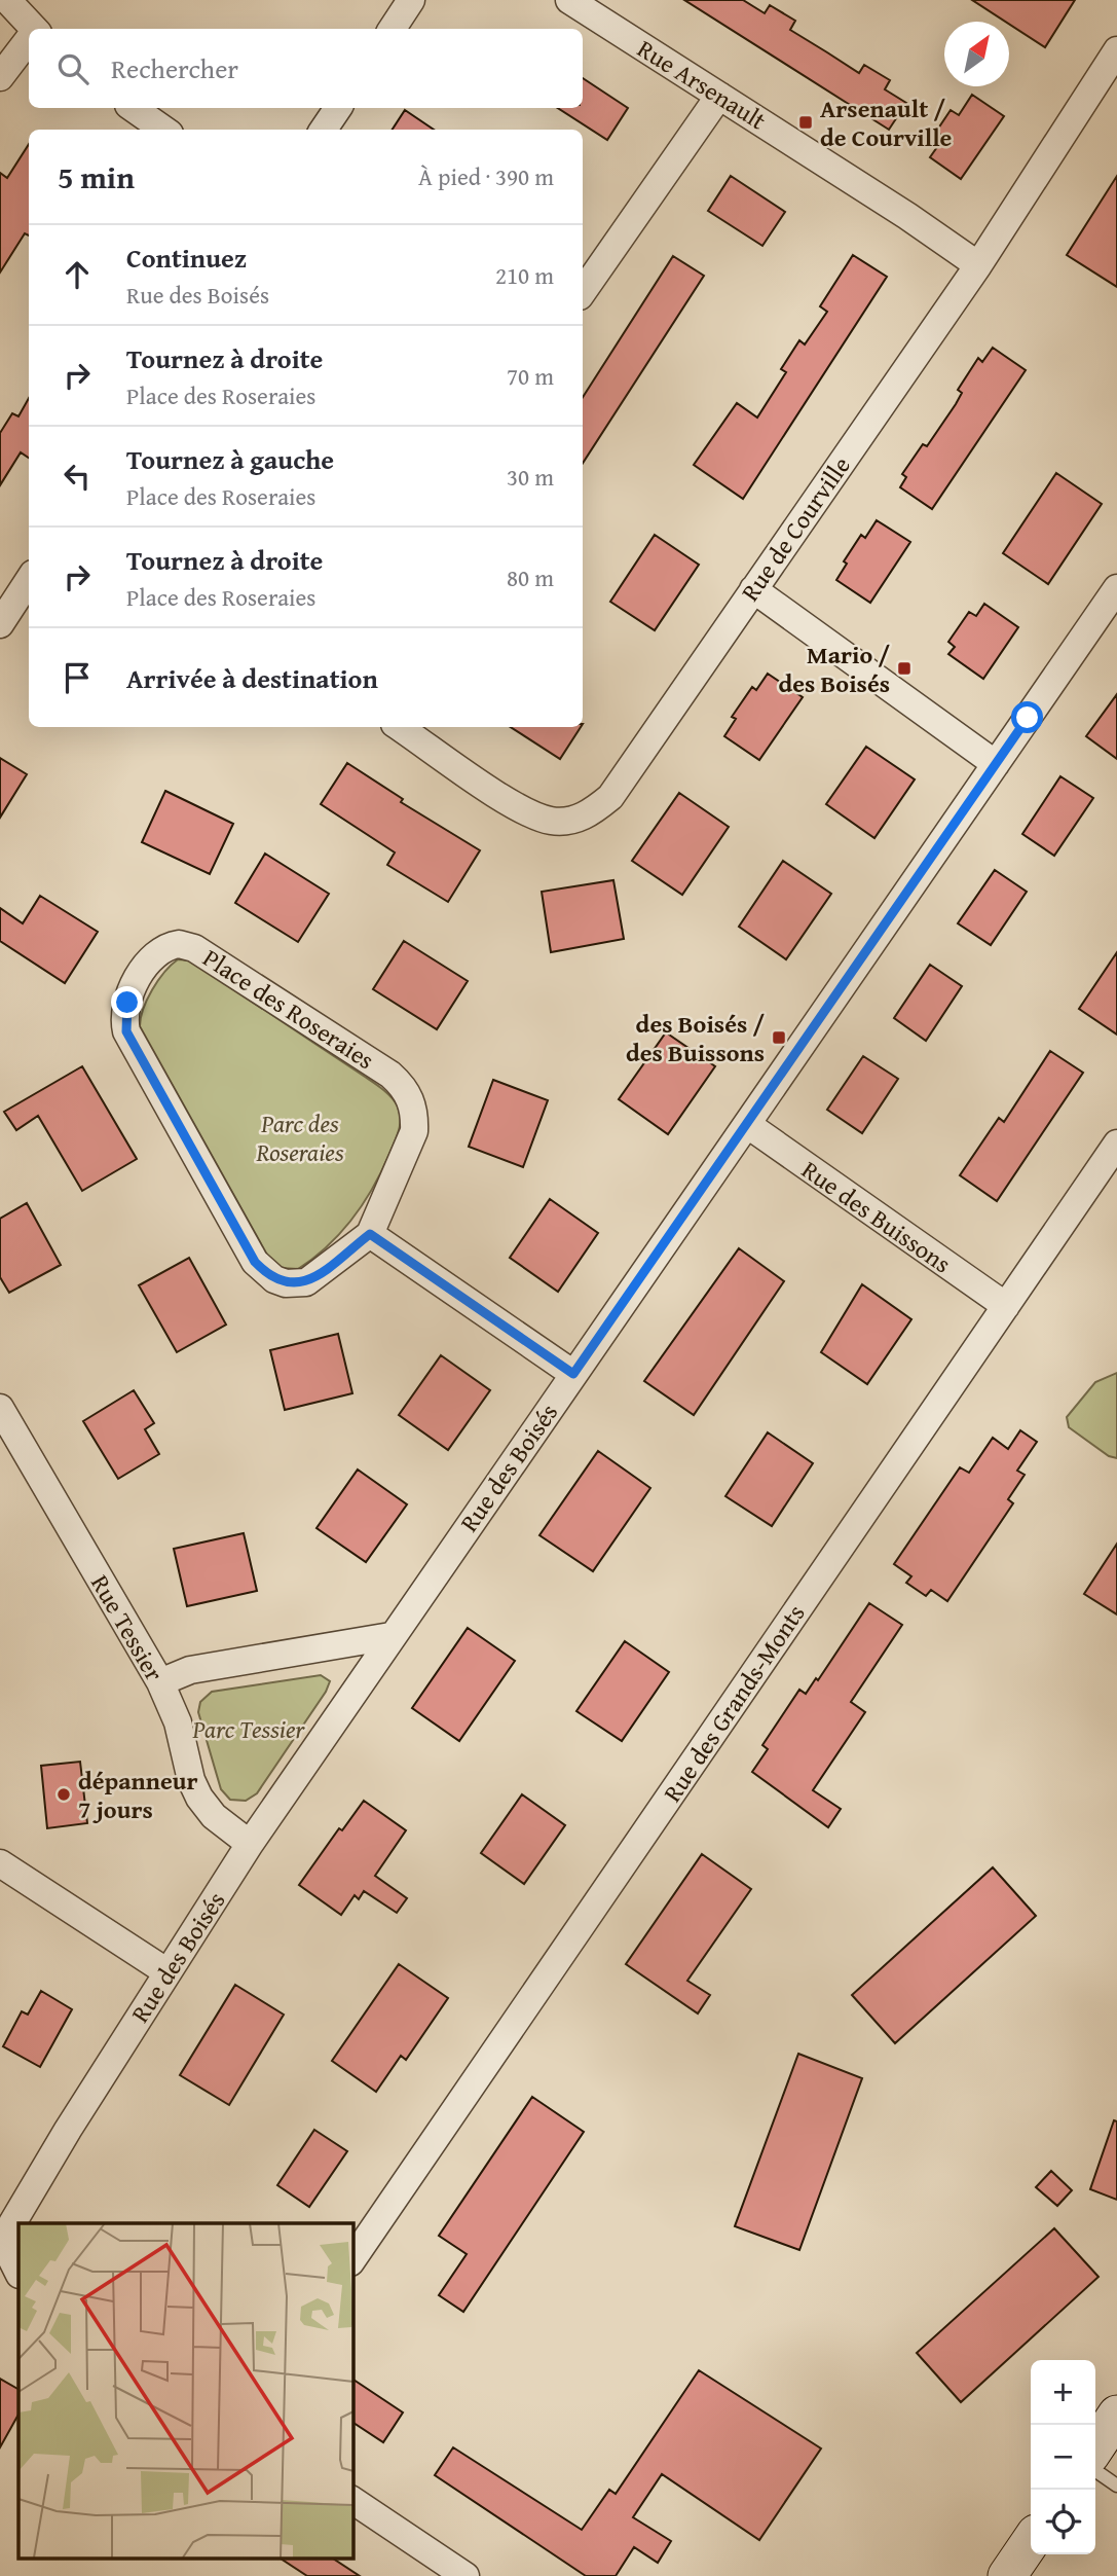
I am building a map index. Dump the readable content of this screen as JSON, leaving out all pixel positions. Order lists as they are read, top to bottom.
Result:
{
  "streets": {
    "street": [
      "Rue Arsenault",
      "Rue de Courville",
      "Place des Roseraies",
      "Rue des Buissons",
      "Rue des Boisés",
      "Rue Tessier",
      "Rue des Grands-Monts"
    ]
  },
  "crossings": [
    ["Rue Arsenault", "Rue de Courville"],
    ["Rue des Buissons", "Rue des Boisés"],
    ["Rue des Buissons", "Rue des Grands-Monts"],
    ["Rue des Boisés", "Rue Tessier"]
  ],
  "parks": ["Parc des Roseraies", "Parc Tessier"],
  "places": {
    "transit": ["Arsenault / de Courville", "Mario / des Boisés", "des Boisés / des Buissons"],
    "other": ["dépanneur 7 jours"]
  },
  "north": "top right",
  "page": {
    "search": "Rechercher",
    "heading": ["5 min", "À pied · 390 m"],
    "list": [
      ["Continuez", "Rue des Boisés", "210 m"],
      ["Tournez à droite", "Place des Roseraies", "70 m"],
      ["Tournez à gauche", "Place des Roseraies", "30 m"],
      ["Tournez à droite", "Place des Roseraies", "80 m"],
      "Arrivée à destination"
    ],
    "map_buttons": ["+", "−"]
  }
}
